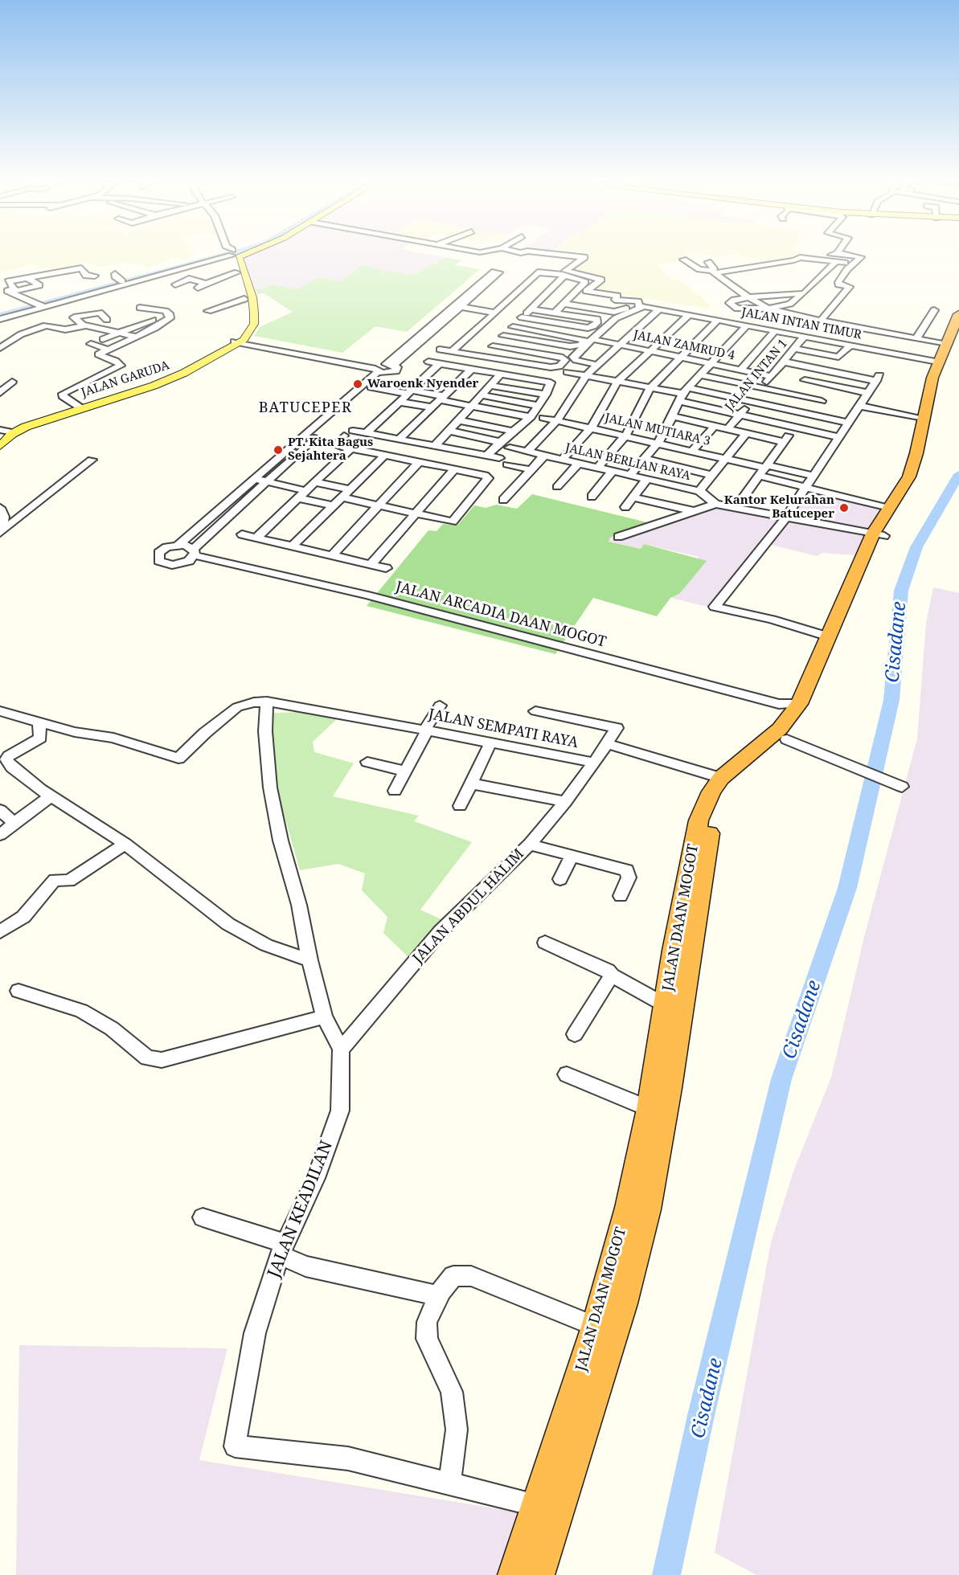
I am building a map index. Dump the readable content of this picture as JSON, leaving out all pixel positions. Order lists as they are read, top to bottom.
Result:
{
  "streets": {
    "highway": ["JALAN DAAN MOGOT"],
    "main road": ["JALAN GARUDA"],
    "street": [
      "JALAN INTAN TIMUR",
      "JALAN ZAMRUD 4",
      "JALAN INTAN 1",
      "JALAN MUTIARA 3",
      "JALAN BERLIAN RAYA",
      "JALAN ARCADIA DAAN MOGOT",
      "JALAN SEMPATI RAYA",
      "JALAN ABDUL HALIM",
      "JALAN KEADILAN"
    ]
  },
  "crossings": [
    ["JALAN INTAN TIMUR", "JALAN ZAMRUD 4"],
    ["JALAN INTAN TIMUR", "JALAN INTAN 1"],
    ["JALAN INTAN TIMUR", "JALAN DAAN MOGOT"],
    ["JALAN ZAMRUD 4", "JALAN INTAN 1"],
    ["JALAN MUTIARA 3", "JALAN BERLIAN RAYA"],
    ["JALAN ARCADIA DAAN MOGOT", "JALAN DAAN MOGOT"],
    ["JALAN SEMPATI RAYA", "JALAN ABDUL HALIM"],
    ["JALAN SEMPATI RAYA", "JALAN KEADILAN"],
    ["JALAN ABDUL HALIM", "JALAN KEADILAN"],
    ["JALAN DAAN MOGOT", "JALAN KEADILAN"]
  ],
  "districts": ["BATUCEPER"],
  "water": ["Cisadane"],
  "places": ["Waroenk Nyender", "PT. Kita Bagus Sejahtera", "Kantor Kelurahan Batuceper"]
}
